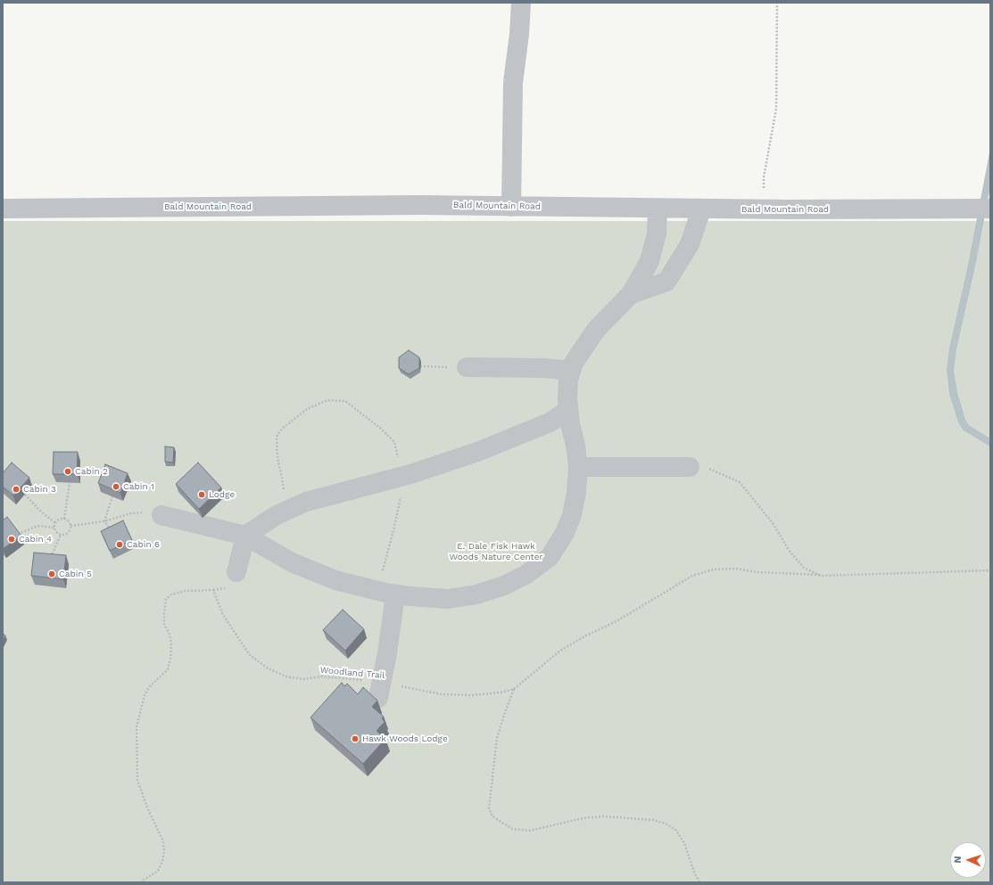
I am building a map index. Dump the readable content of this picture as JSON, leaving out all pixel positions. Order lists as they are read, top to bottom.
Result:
{
  "streets": {
    "street": ["Bald Mountain Road"],
    "path": ["Woodland Trail"]
  },
  "parks": ["E. Dale Fisk Hawk Woods Nature Center"],
  "places": [
    "Cabin 2",
    "Cabin 1",
    "Cabin 3",
    "Lodge",
    "Cabin 4",
    "Cabin 6",
    "Cabin 5",
    "Hawk Woods Lodge"
  ],
  "north": "left"
}
